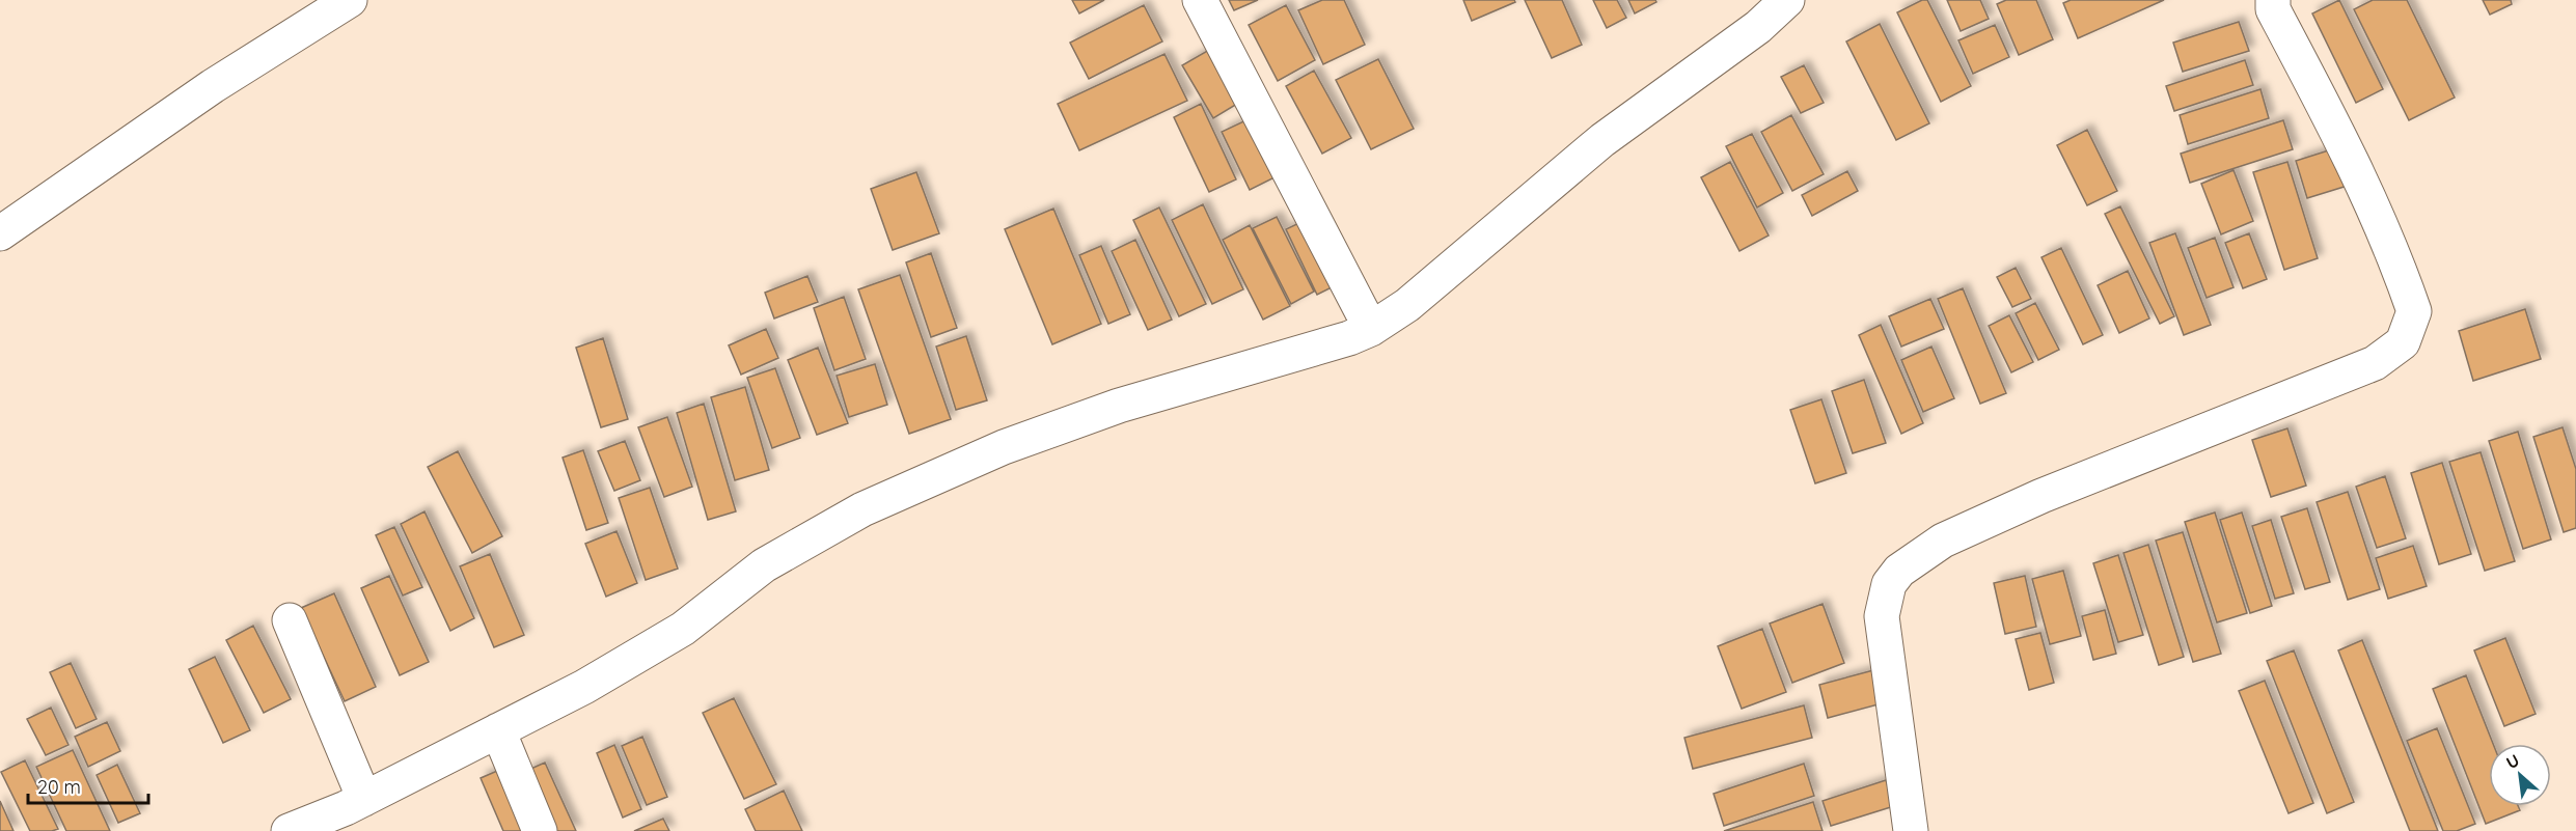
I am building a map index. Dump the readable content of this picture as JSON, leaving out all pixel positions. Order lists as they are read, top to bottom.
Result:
{
  "scale_bar": "20 m",
  "north": "top left"
}
